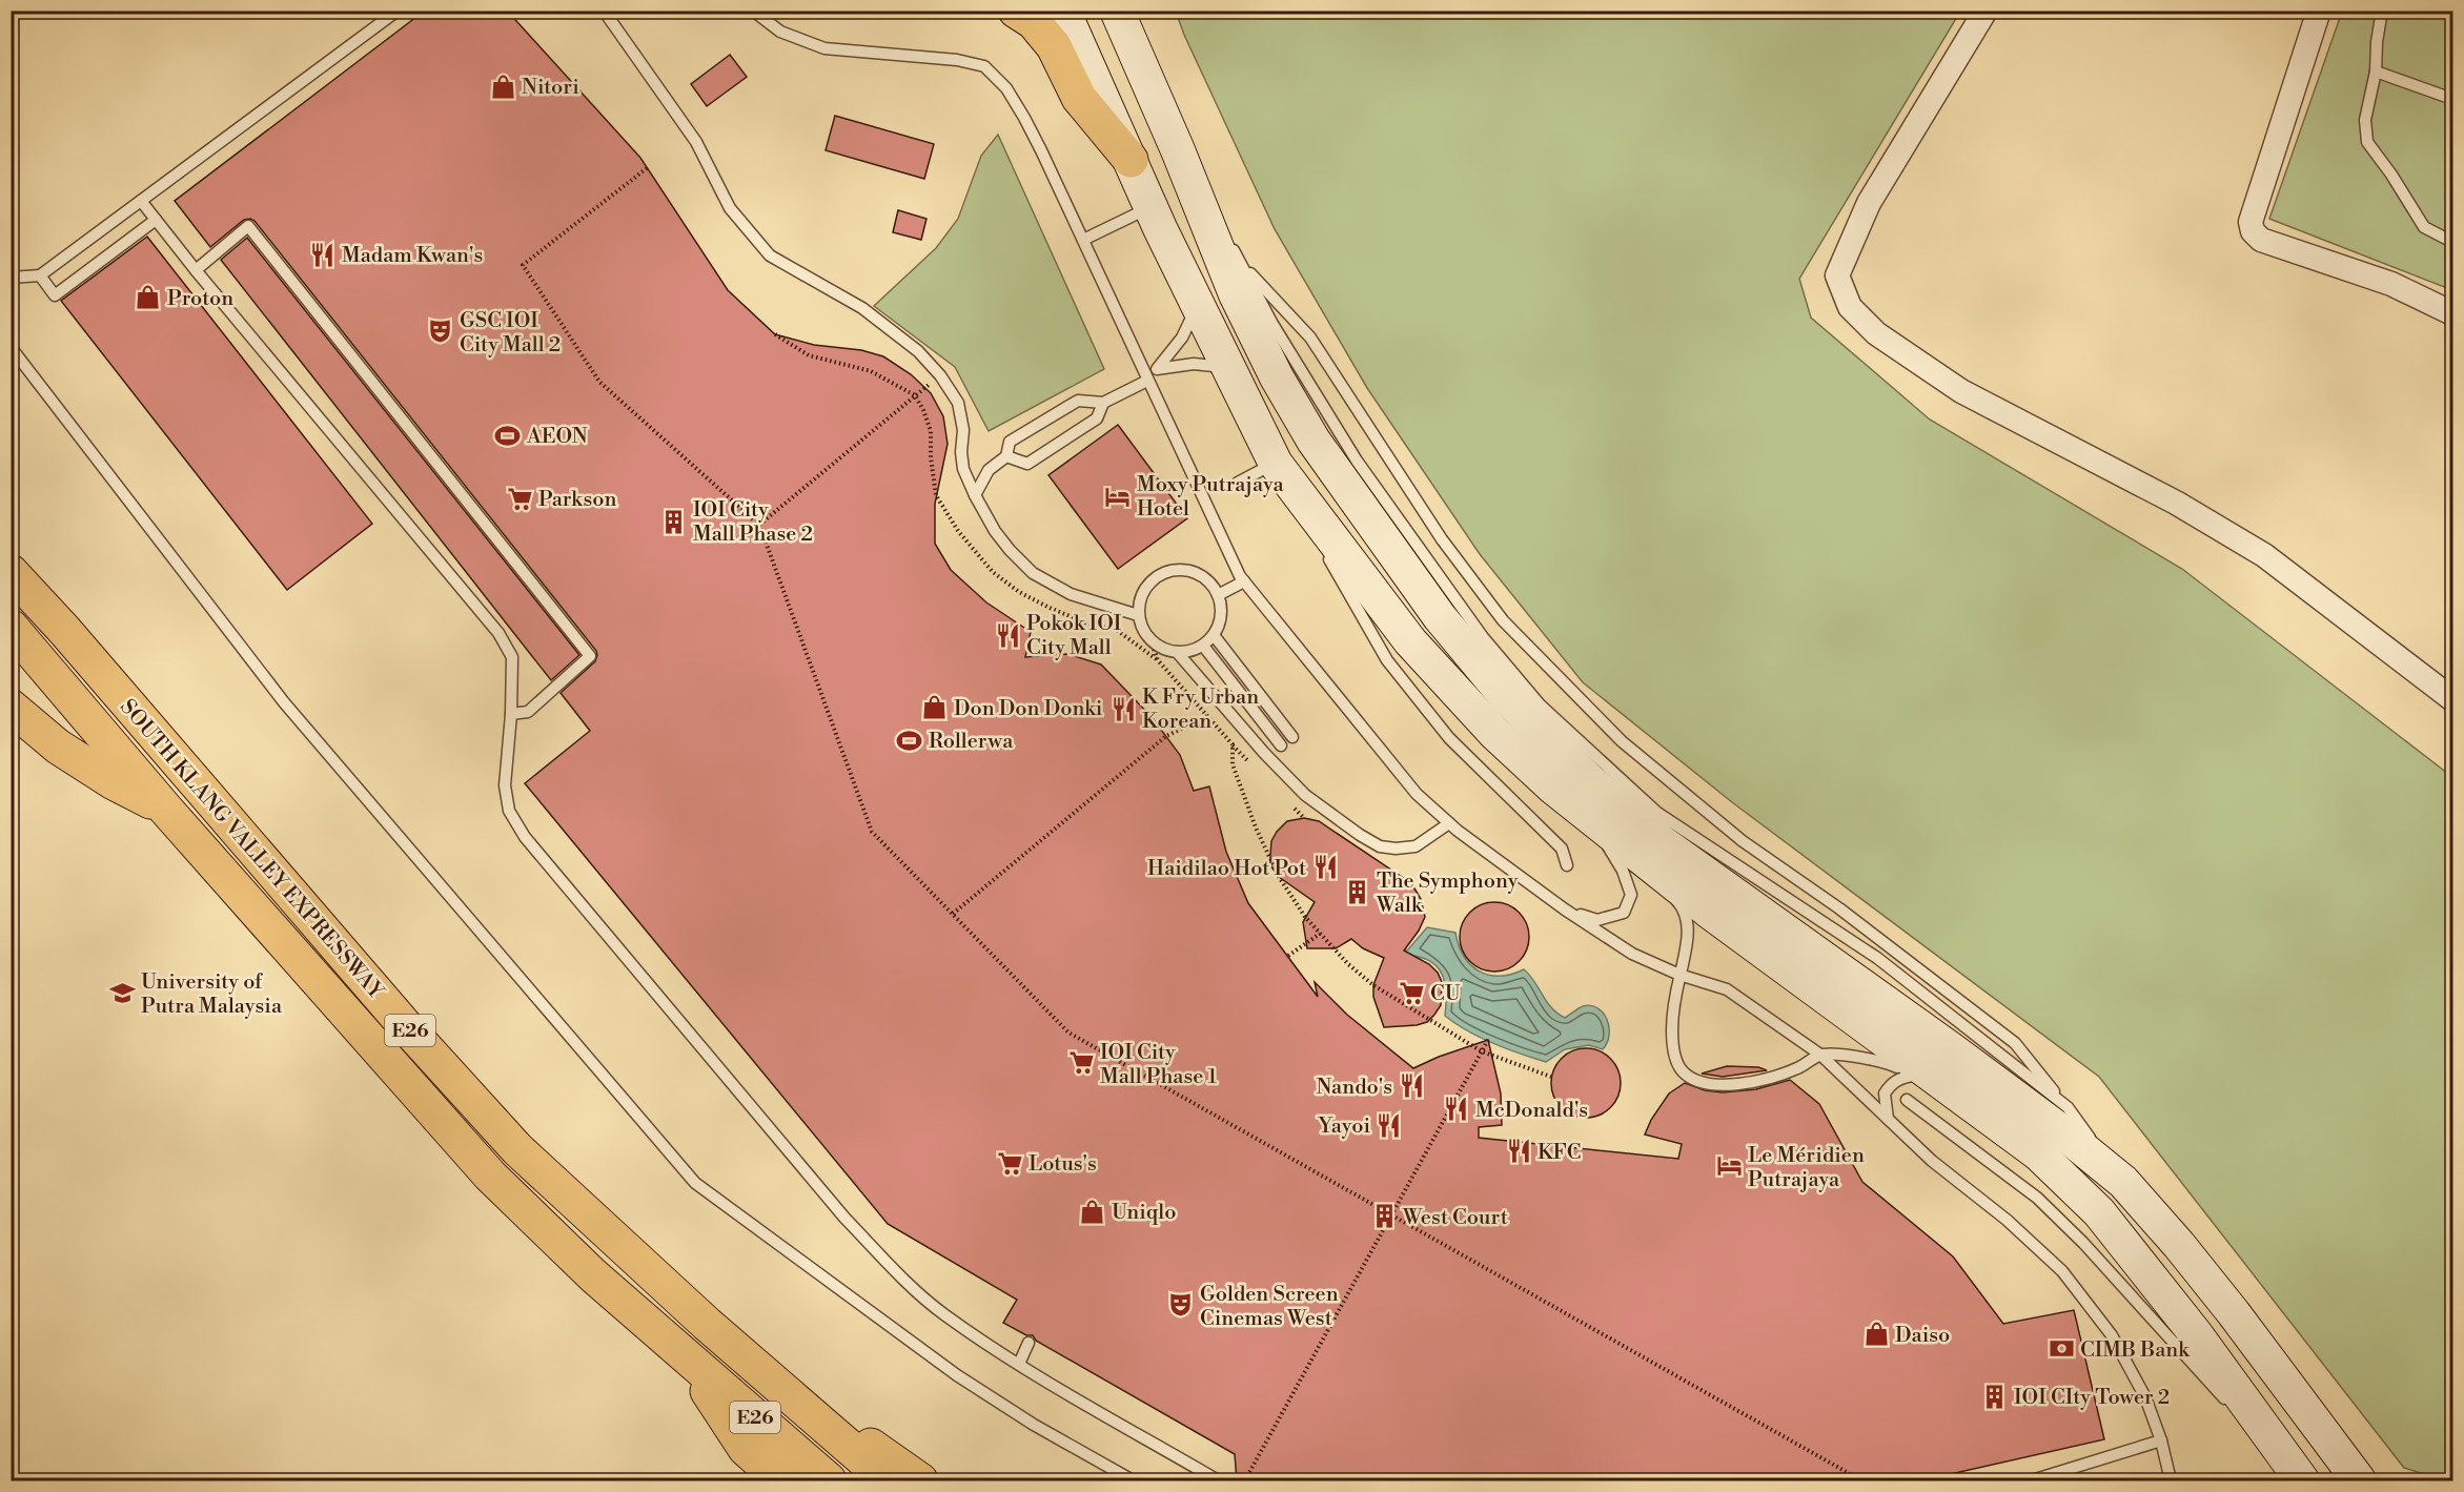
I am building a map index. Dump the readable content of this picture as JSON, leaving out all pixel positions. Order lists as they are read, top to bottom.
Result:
{
  "streets": {
    "main road": ["SOUTH KLANG VALLEY EXPRESSWAY", "E26"]
  },
  "places": {
    "shop": [
      "Nitori",
      "Proton",
      "Don Don Donki",
      "Uniqlo",
      "Daiso"
    ],
    "restaurant": [
      "Madam Kwan's",
      "Pokok IOI City Mall",
      "K Fry Urban Korean",
      "Haidilao Hot Pot",
      "Nando's",
      "McDonald's",
      "Yayoi",
      "KFC"
    ],
    "theatre": ["GSC IOI City Mall 2", "Golden Screen Cinemas West"],
    "sports": ["AEON", "Rollerwa"],
    "hotel": ["Moxy Putrajaya Hotel", "Le Méridien Putrajaya"],
    "supermarket": [
      "Parkson",
      "CU",
      "IOI City Mall Phase 1",
      "Lotus's"
    ],
    "building": [
      "IOI City Mall Phase 2",
      "The Symphony Walk",
      "West Court",
      "IOI CIty Tower 2"
    ],
    "school or university": ["University of Putra Malaysia"],
    "bank": ["CIMB Bank"]
  }
}
